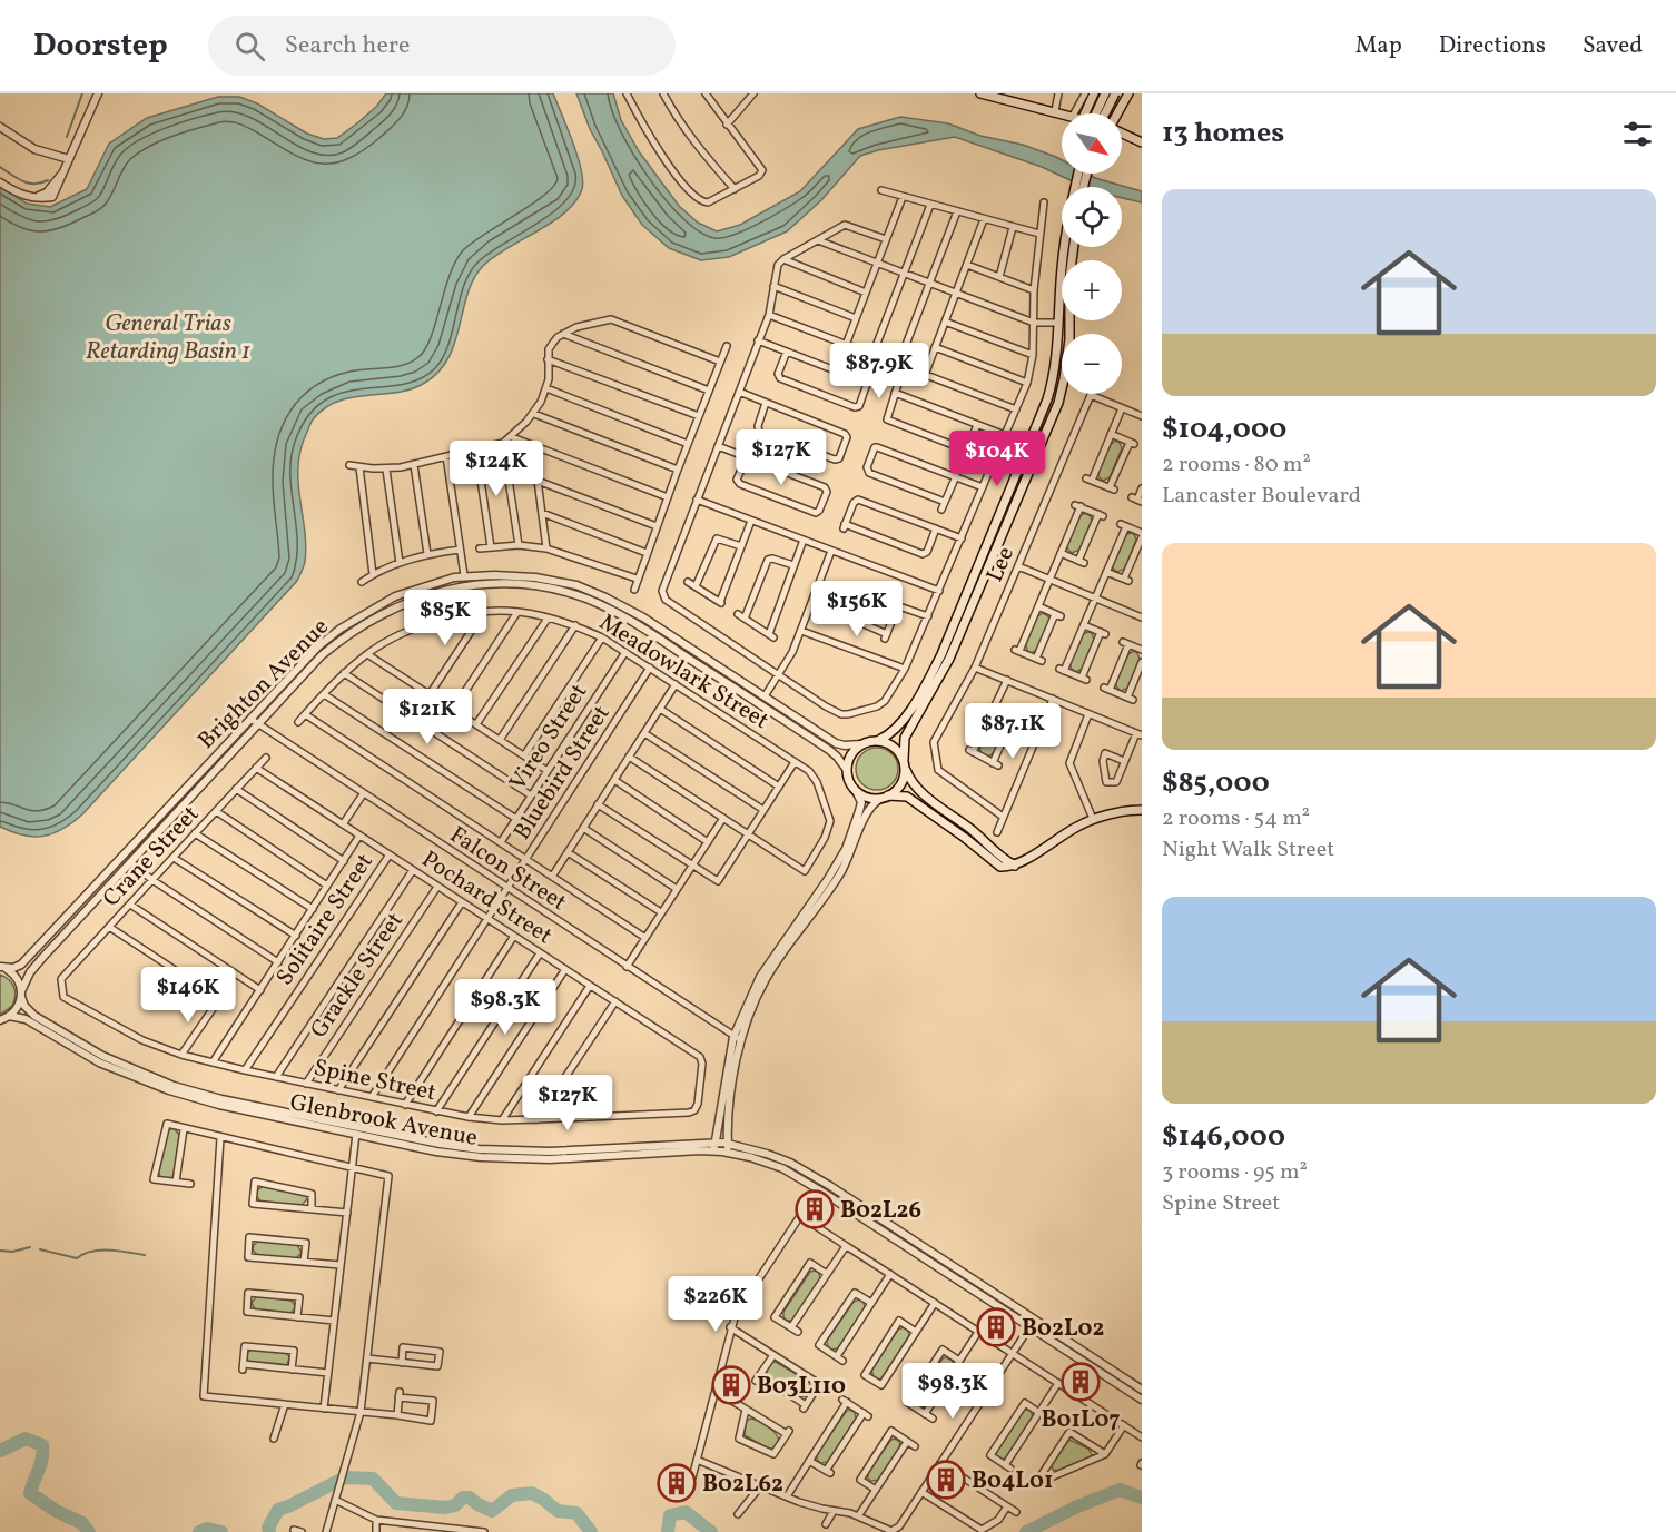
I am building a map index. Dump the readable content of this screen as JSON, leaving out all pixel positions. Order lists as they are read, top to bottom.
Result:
{
  "streets": {
    "street": [
      "Lee",
      "Meadowlark Street",
      "Brighton Avenue",
      "Vireo Street",
      "Bluebird Street",
      "Crane Street",
      "Falcon Street",
      "Pochard Street",
      "Solitaire Street",
      "Grackle Street",
      "Spine Street",
      "Glenbrook Avenue"
    ]
  },
  "crossings": [
    ["Meadowlark Street", "Vireo Street"],
    ["Meadowlark Street", "Bluebird Street"],
    ["Brighton Avenue", "Falcon Street"],
    ["Brighton Avenue", "Glenbrook Avenue"],
    ["Bluebird Street", "Falcon Street"],
    ["Bluebird Street", "Pochard Street"],
    ["Bluebird Street", "Spine Street"],
    ["Crane Street", "Pochard Street"],
    ["Crane Street", "Spine Street"],
    ["Pochard Street", "Solitaire Street"],
    ["Pochard Street", "Grackle Street"],
    ["Pochard Street", "Spine Street"],
    ["Solitaire Street", "Spine Street"],
    ["Grackle Street", "Spine Street"]
  ],
  "water": ["General Trias Retarding Basin 1"],
  "places": {
    "building": [
      "B02L26",
      "B02L02",
      "B01L07",
      "B03L110",
      "B04L01",
      "B02L62"
    ]
  },
  "north": "bottom right",
  "page": {
    "header": "Doorstep",
    "search": "Search here",
    "nav": ["Map", "Directions", "Saved"],
    "heading": "13 homes",
    "map_buttons": ["+", "−"],
    "list": [
      {
        "name": "$104,000",
        "note": "2 rooms · 80 m² · Lancaster Boulevard"
      },
      {
        "name": "$85,000",
        "note": "2 rooms · 54 m² · Night Walk Street"
      },
      {
        "name": "$146,000",
        "note": "3 rooms · 95 m² · Spine Street"
      }
    ],
    "price": [
      "$87.9K",
      "$127K",
      "$104K",
      "$124K",
      "$156K",
      "$85K",
      "$121K",
      "$87.1K",
      "$146K",
      "$98.3K",
      "$127K",
      "$226K",
      "$98.3K"
    ]
  }
}
